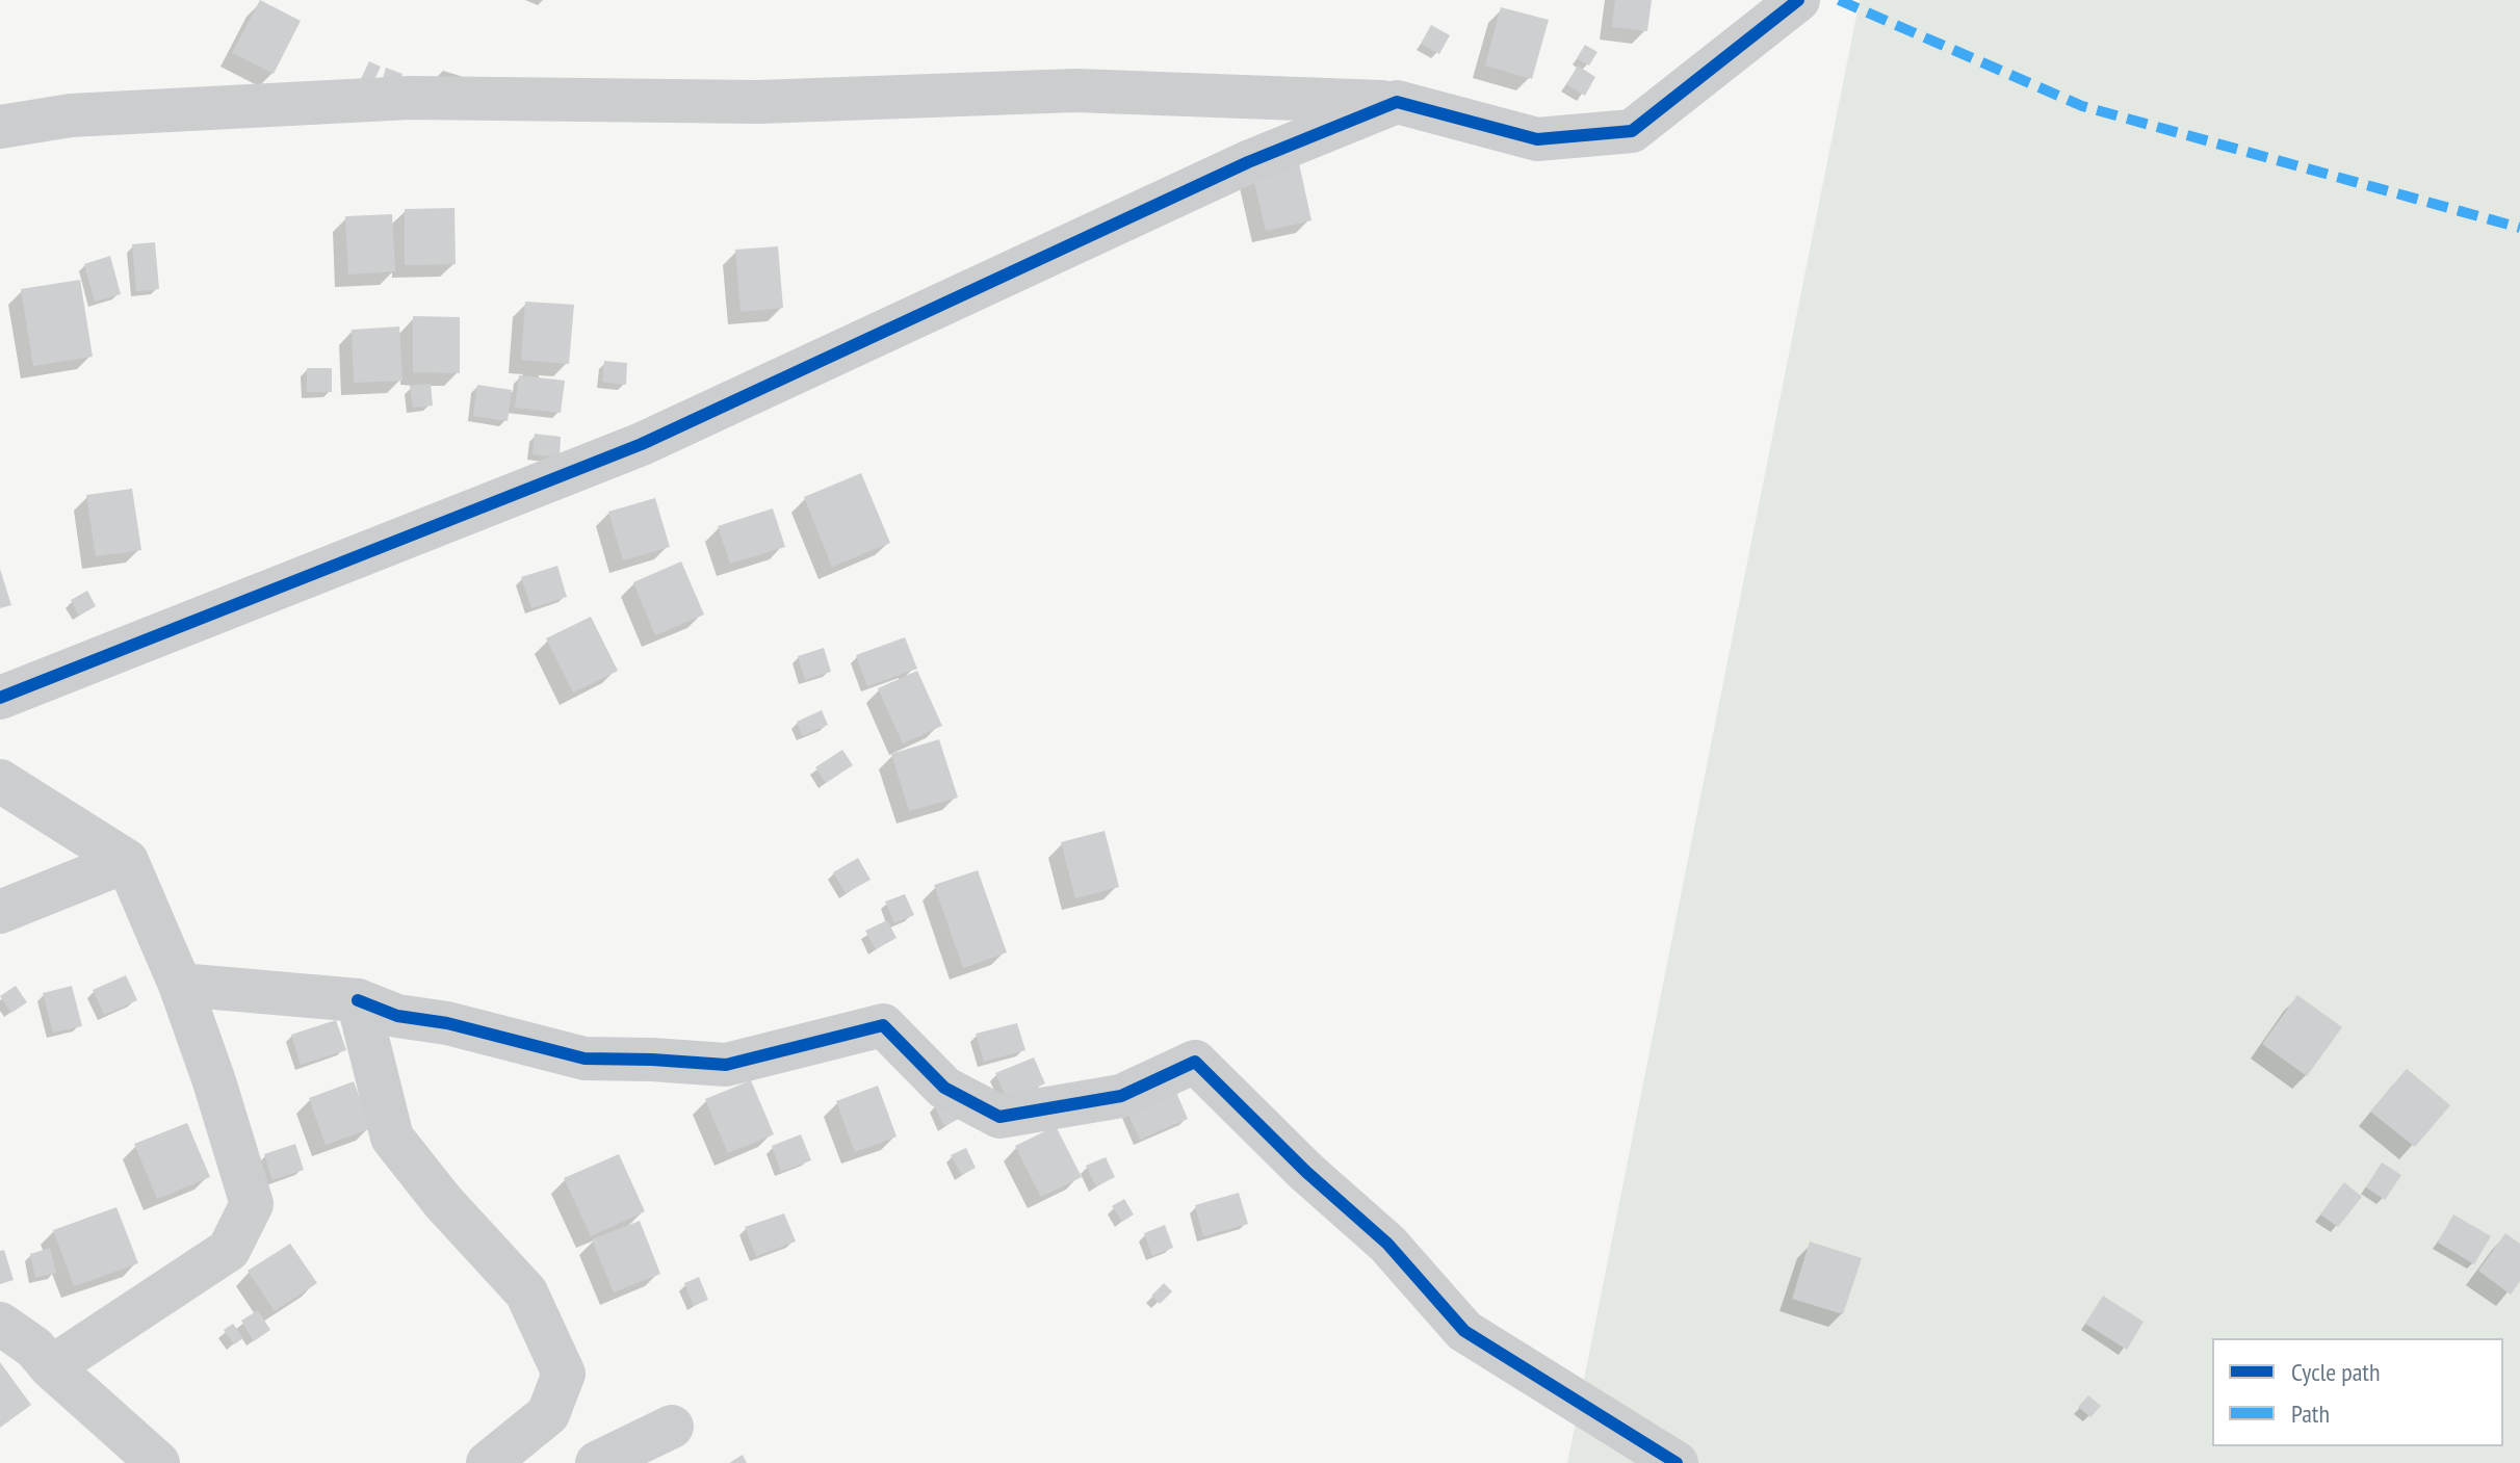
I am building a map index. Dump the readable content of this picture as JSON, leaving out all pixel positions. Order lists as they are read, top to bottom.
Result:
{
  "legend": ["Cycle path", "Path"]
}
